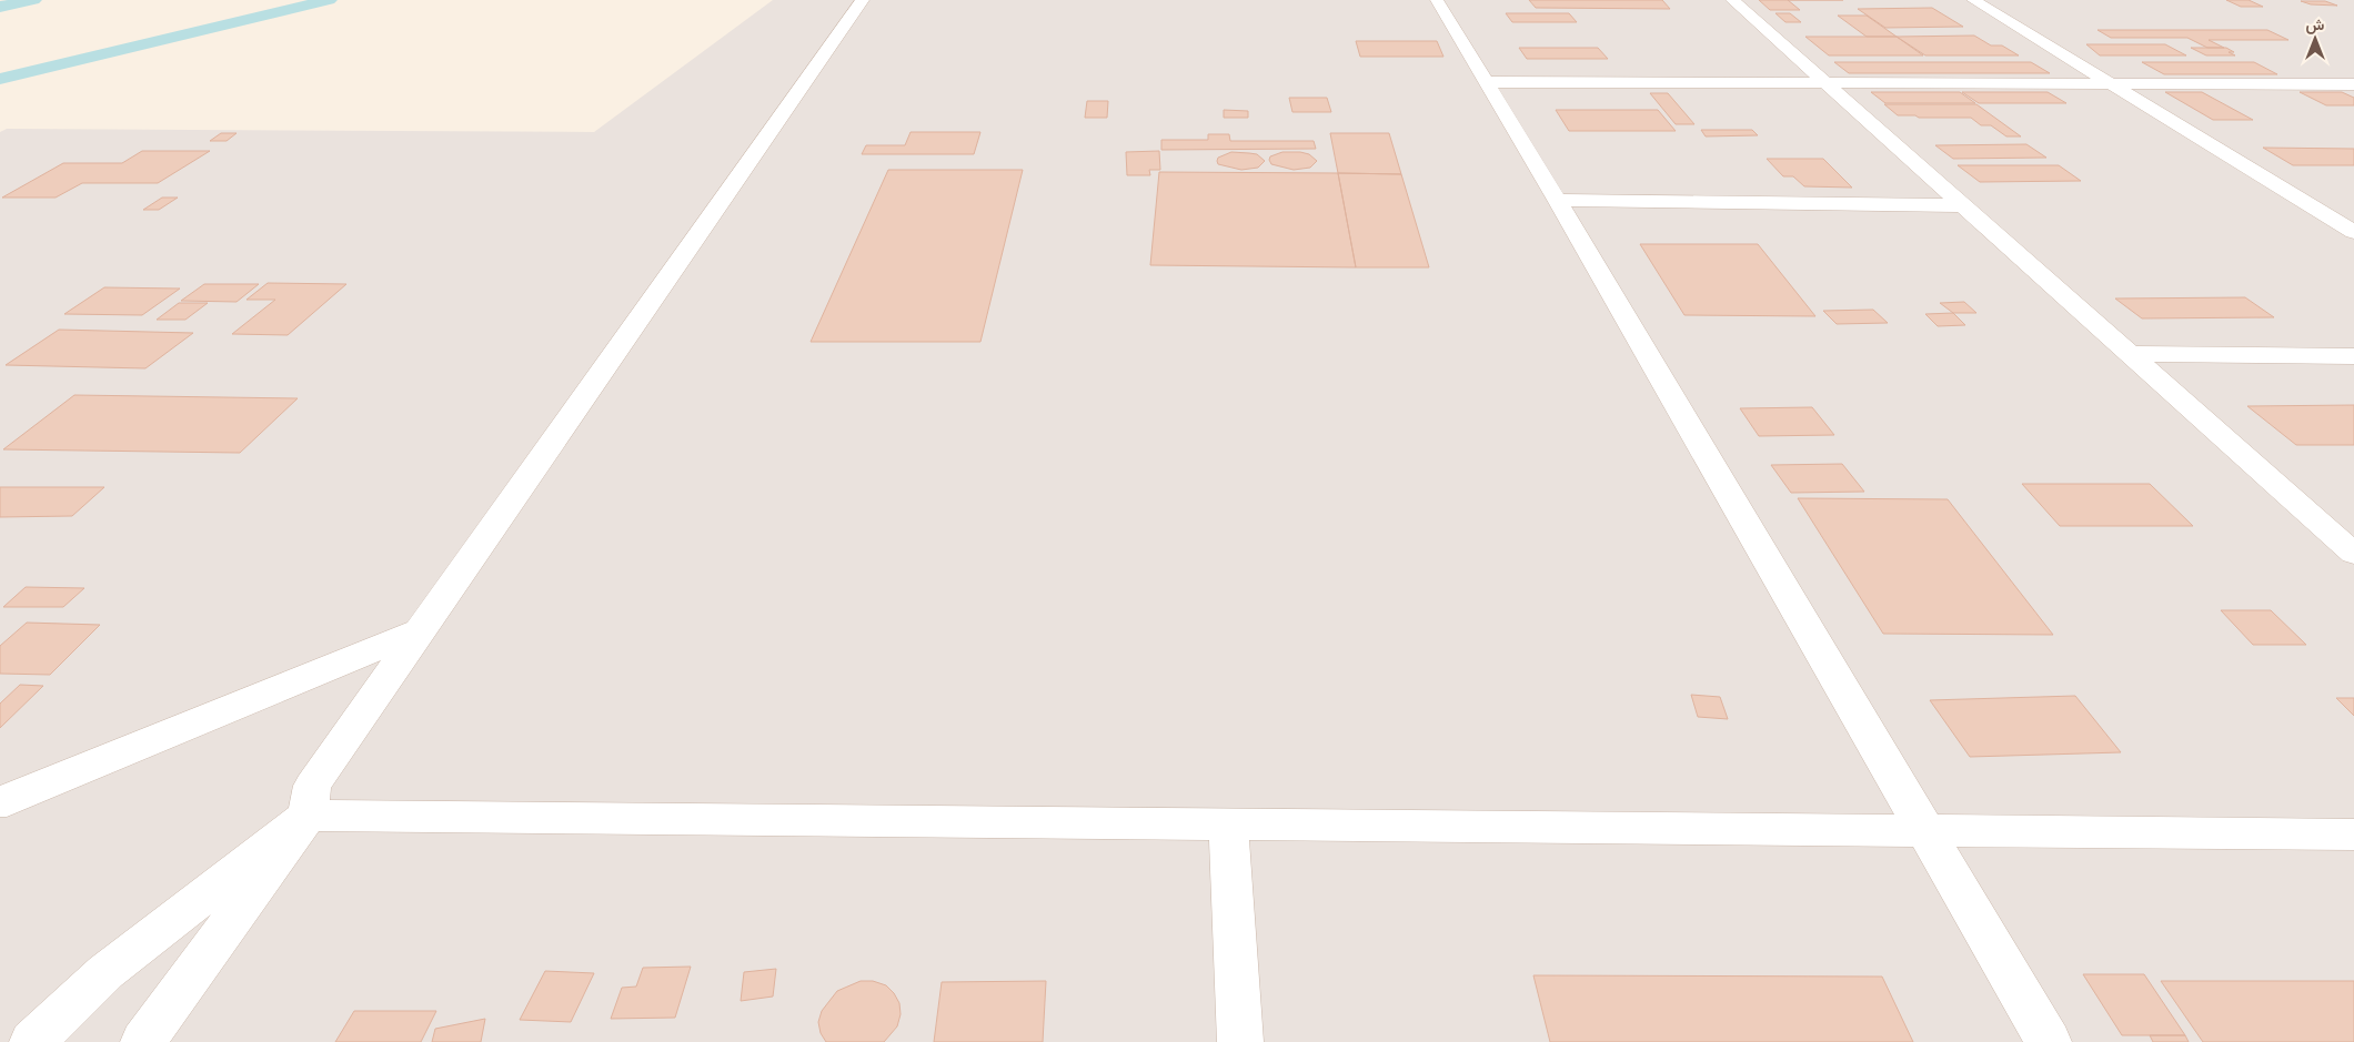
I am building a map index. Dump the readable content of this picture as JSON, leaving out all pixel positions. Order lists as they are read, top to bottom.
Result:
{
  "north": "top"
}
